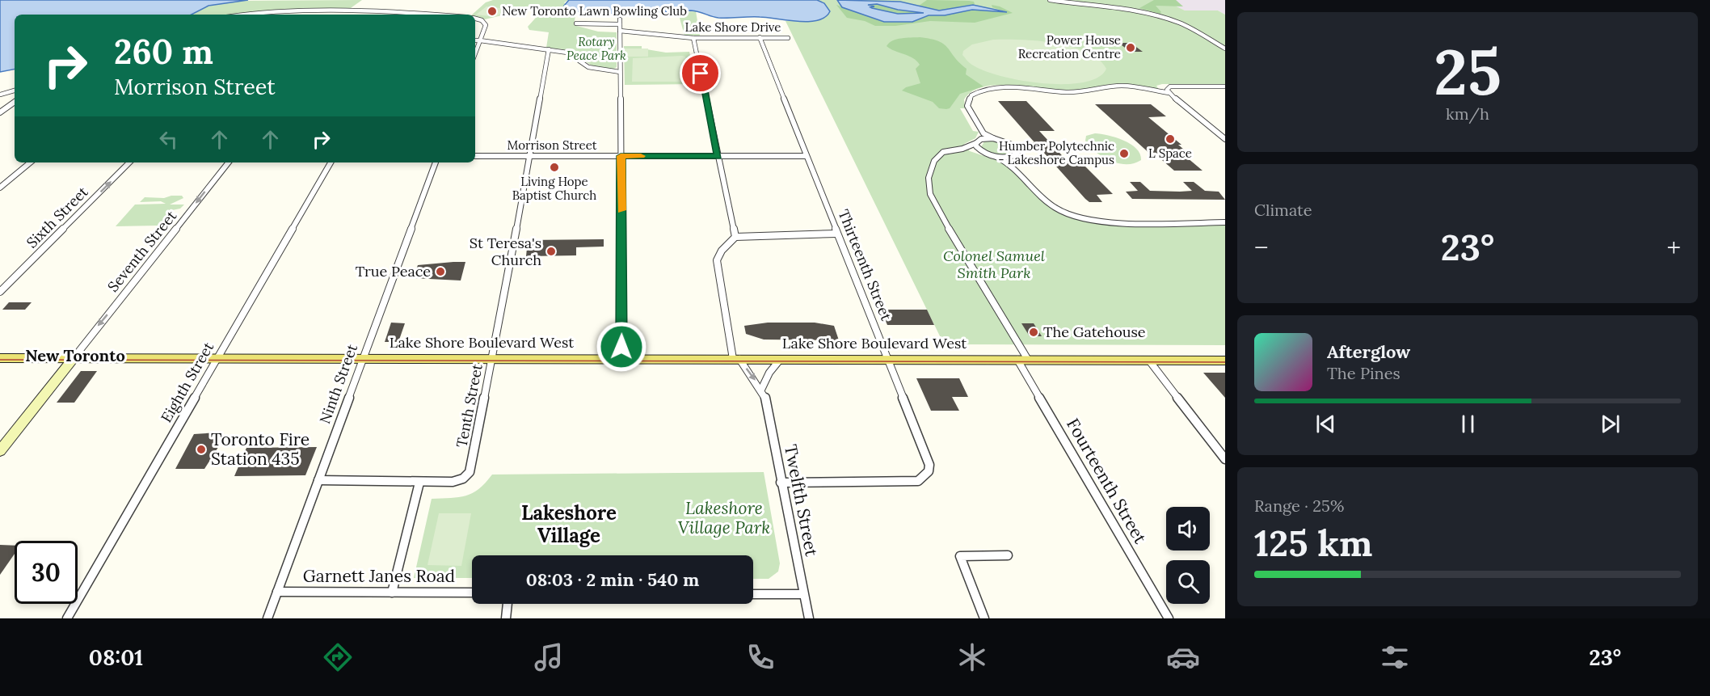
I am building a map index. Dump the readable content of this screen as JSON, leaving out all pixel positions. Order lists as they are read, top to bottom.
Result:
{
  "streets": {
    "main road": ["Lake Shore Boulevard West"],
    "street": [
      "Lake Shore Drive",
      "Morrison Street",
      "Sixth Street",
      "Seventh Street",
      "Thirteenth Street",
      "Eighth Street",
      "Ninth Street",
      "Tenth Street",
      "Fourteenth Street",
      "Twelfth Street",
      "Garnett Janes Road"
    ]
  },
  "crossings": [
    ["Lake Shore Drive", "Thirteenth Street"],
    ["Morrison Street", "Thirteenth Street"],
    ["Morrison Street", "Tenth Street"],
    ["Seventh Street", "Lake Shore Boulevard West"],
    ["Thirteenth Street", "Lake Shore Boulevard West"],
    ["Thirteenth Street", "Twelfth Street"],
    ["Lake Shore Boulevard West", "Eighth Street"],
    ["Lake Shore Boulevard West", "Ninth Street"],
    ["Lake Shore Boulevard West", "Tenth Street"],
    ["Lake Shore Boulevard West", "Fourteenth Street"],
    ["Lake Shore Boulevard West", "Twelfth Street"],
    ["Ninth Street", "Tenth Street"],
    ["Ninth Street", "Garnett Janes Road"]
  ],
  "one_way": ["Sixth Street", "Seventh Street"],
  "districts": ["New Toronto", "Lakeshore Village"],
  "parks": ["Rotary Peace Park", "Colonel Samuel Smith Park", "Lakeshore Village Park"],
  "places": [
    "New Toronto Lawn Bowling Club",
    "Power House Recreation Centre",
    "L Space",
    "Humber Polytechnic - Lakeshore Campus",
    "Living Hope Baptist Church",
    "St Teresa's Church",
    "True Peace",
    "The Gatehouse",
    "Toronto Fire Station 435"
  ],
  "page": {
    "tile": [
      ["25", "km/h"],
      "Climate",
      ["Range · 25%", "125 km"]
    ],
    "turn": ["260 m", "Morrison Street"],
    "heat": ["−", "23°", "+"],
    "song": ["Afterglow", "The Pines"],
    "limit": "30",
    "trip": "08:03 · 2 min · 540 m",
    "tabs": ["08:01", "23°"]
  }
}
